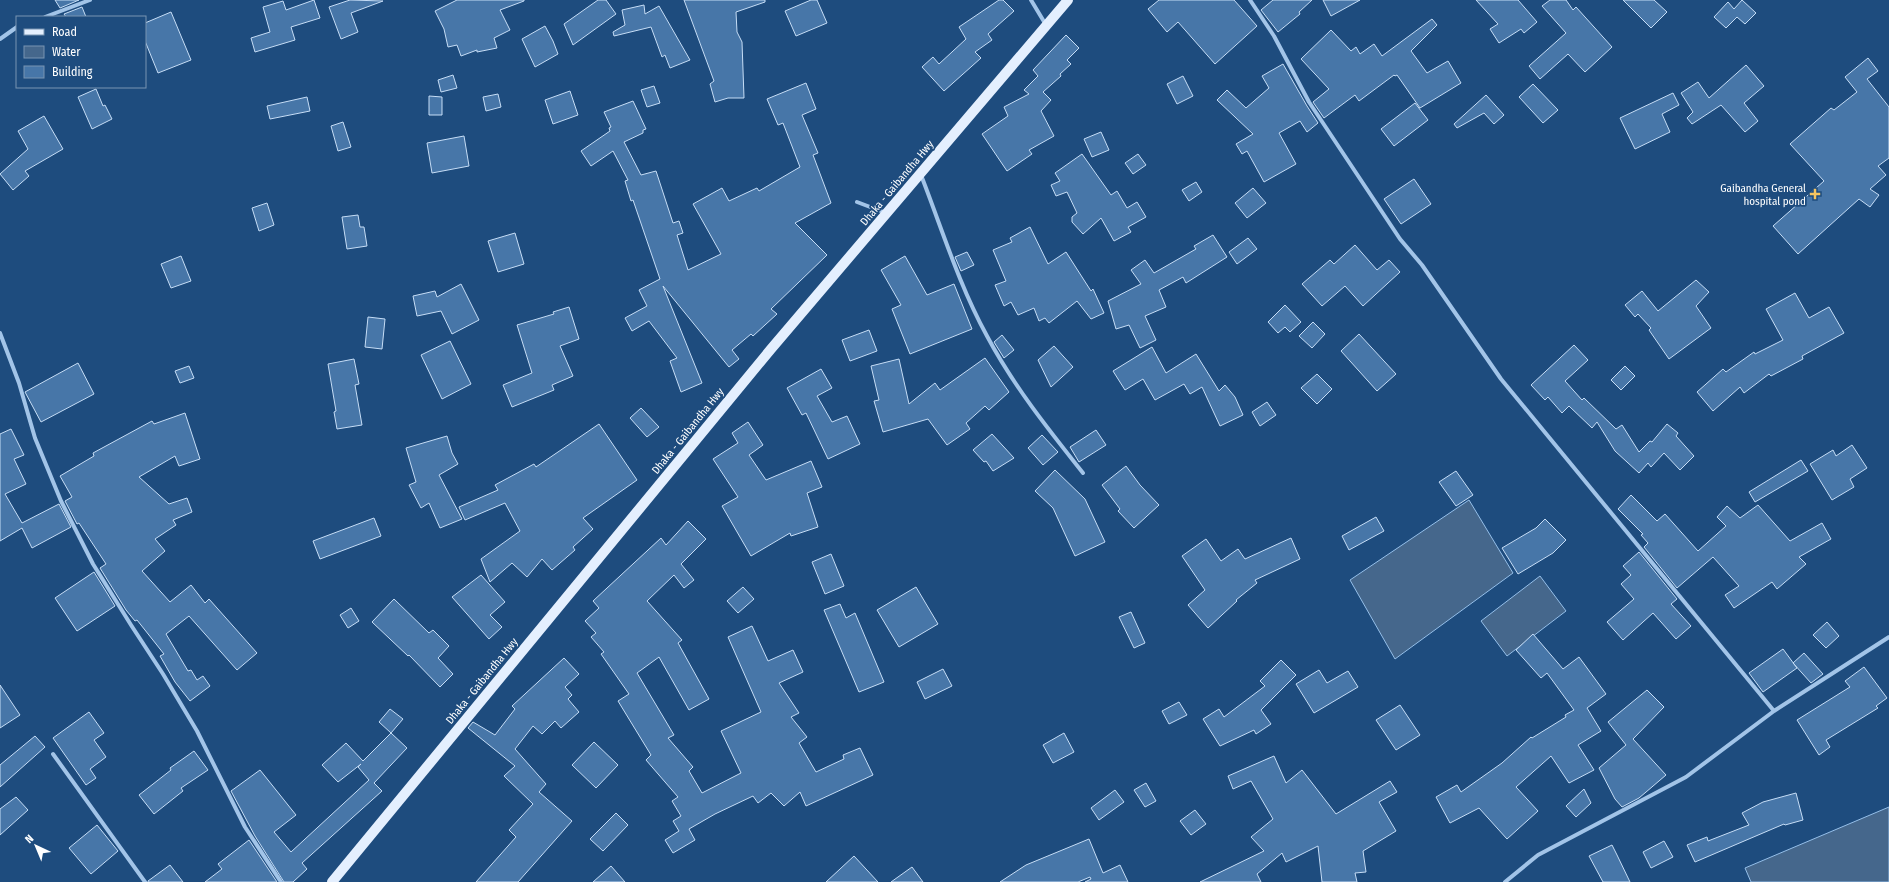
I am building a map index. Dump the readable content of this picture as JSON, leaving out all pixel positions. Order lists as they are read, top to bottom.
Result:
{
  "streets": {
    "main road": ["Dhaka - Gaibandha Hwy"]
  },
  "places": {
    "health": ["Gaibandha General hospital pond"]
  },
  "legend": ["Road", "Water", "Building"],
  "north": "top left"
}
